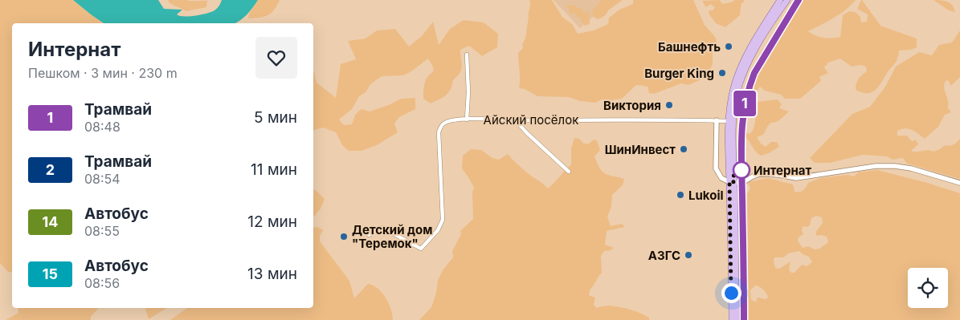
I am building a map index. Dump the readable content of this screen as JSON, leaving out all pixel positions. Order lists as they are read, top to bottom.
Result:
{
  "streets": {
    "street": ["Айский посёлок"]
  },
  "places": [
    "Башнефть",
    "Burger King",
    "Виктория",
    "ШинИнвест",
    "Интернат",
    "Lukoil",
    "Детский дом \"Теремок\"",
    "АЗГС"
  ],
  "lines": ["tram line 1"],
  "page": {
    "on_map": "1",
    "heading": ["Интернат", "Пешком · 3 мин · 230 m"],
    "list": [
      {
        "mark": "1",
        "name": "Трамвай",
        "note": "08:48",
        "value": "5 мин"
      },
      {
        "mark": "2",
        "name": "Трамвай",
        "note": "08:54",
        "value": "11 мин"
      },
      {
        "mark": "14",
        "name": "Автобус",
        "note": "08:55",
        "value": "12 мин"
      },
      {
        "mark": "15",
        "name": "Автобус",
        "note": "08:56",
        "value": "13 мин"
      }
    ]
  }
}
